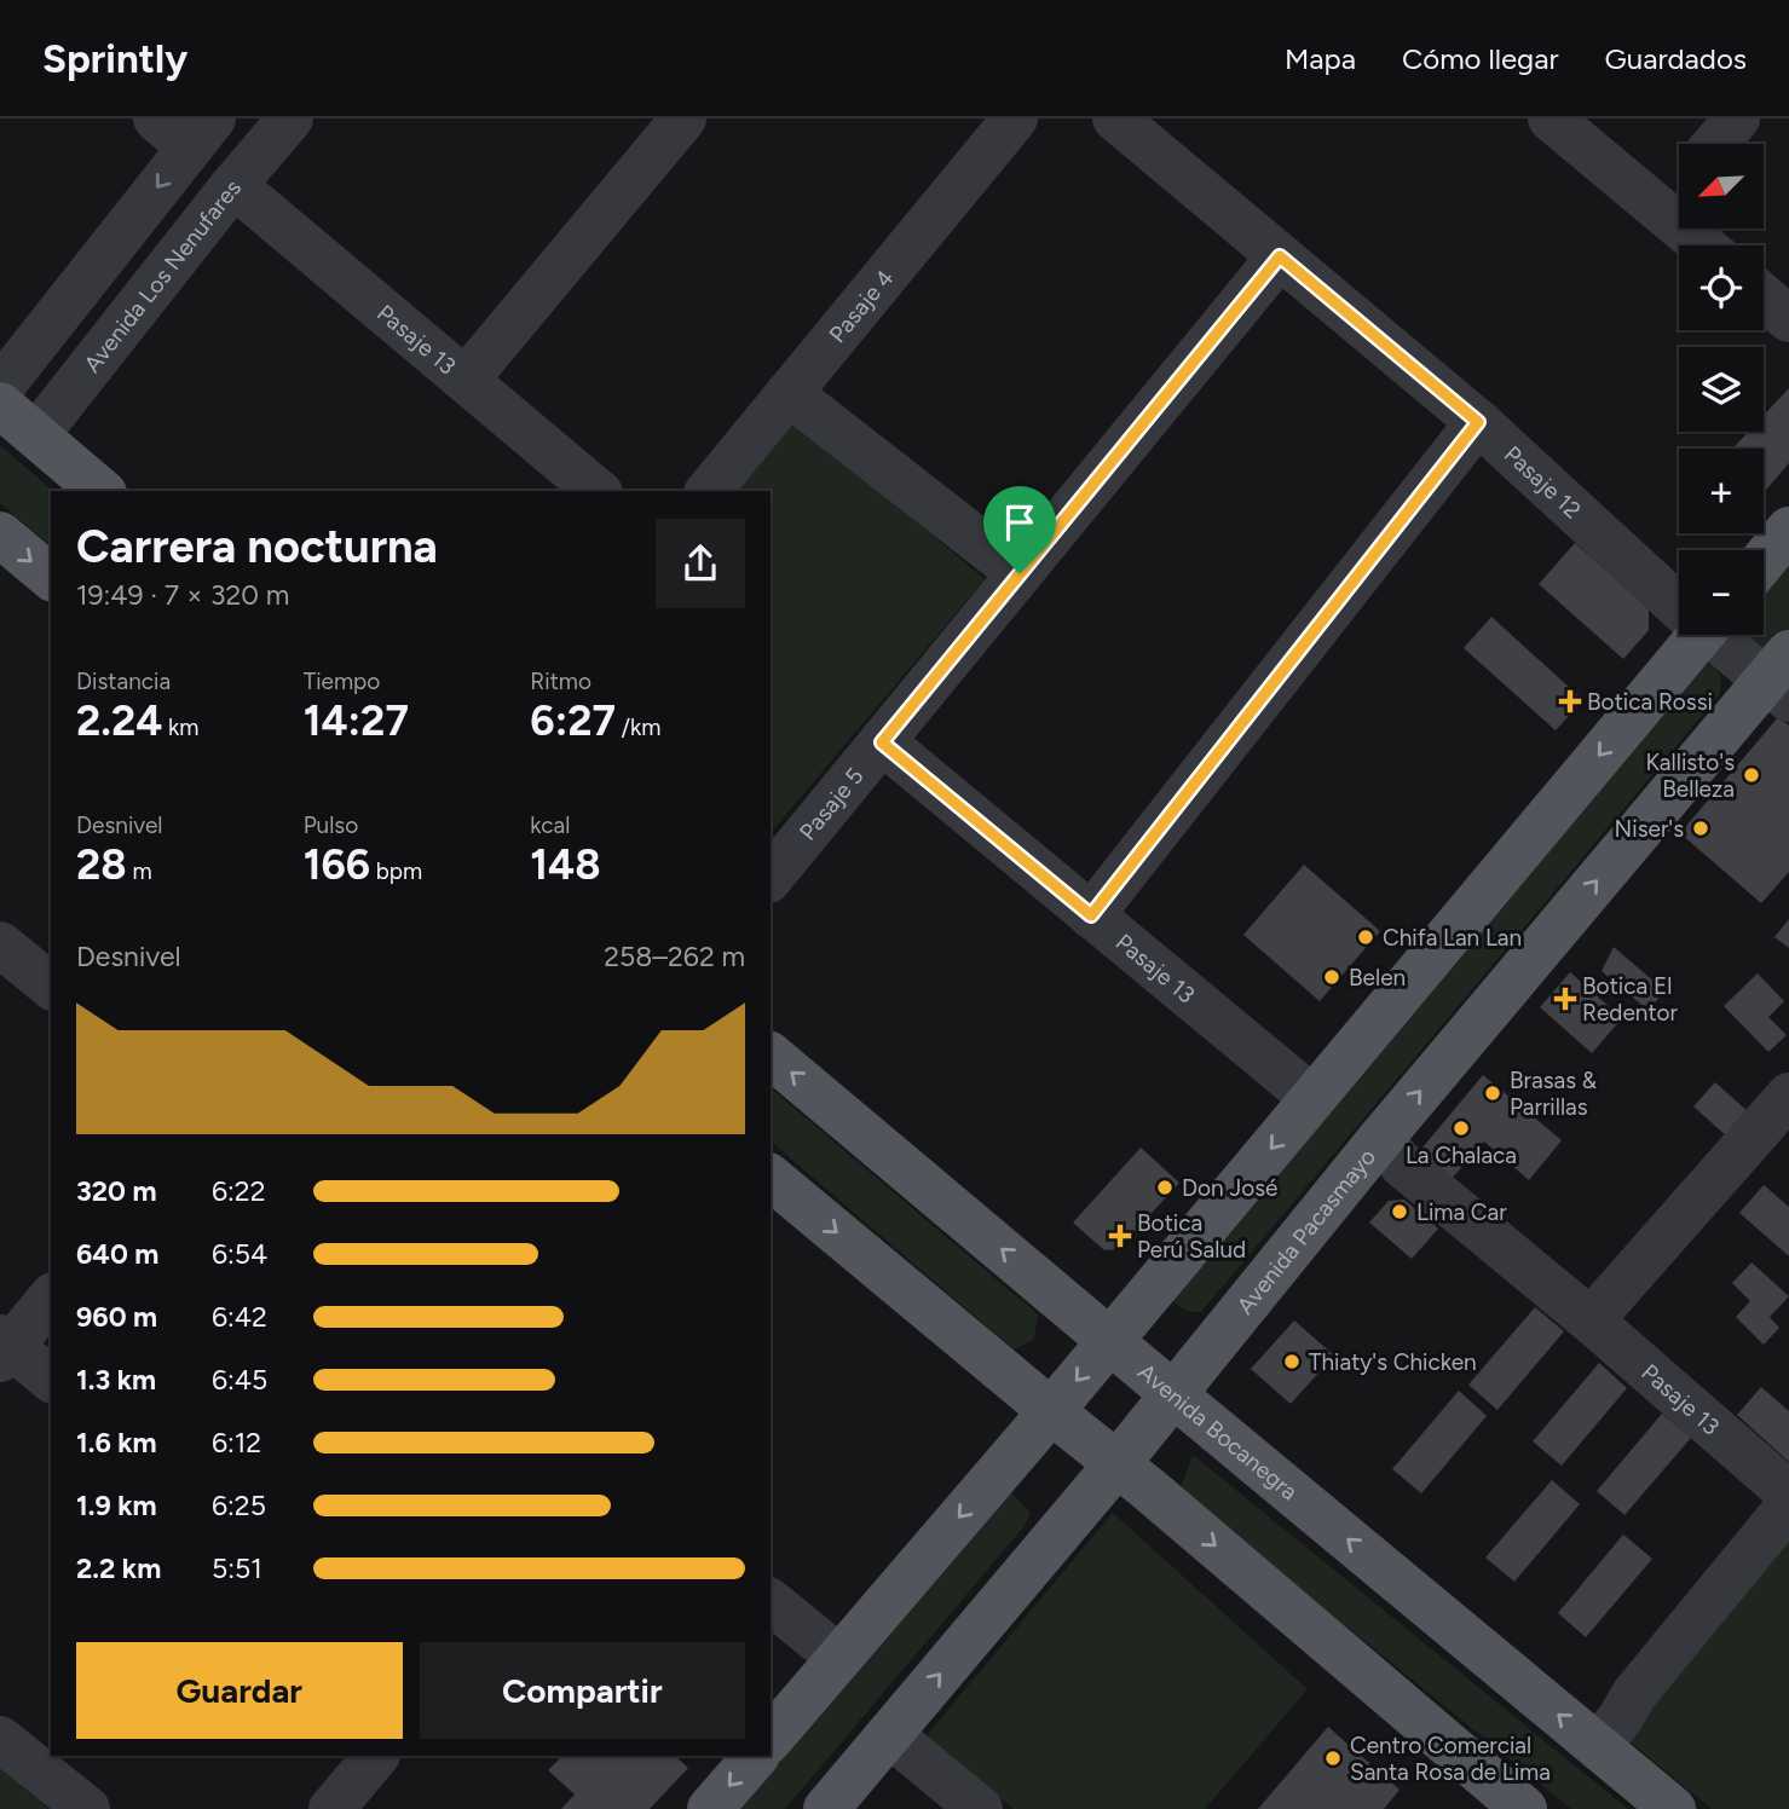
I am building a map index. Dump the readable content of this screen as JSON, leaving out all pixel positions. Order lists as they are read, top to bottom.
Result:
{
  "streets": {
    "main road": ["Avenida Pacasmayo", "Avenida Bocanegra"],
    "street": [
      "Avenida Los Nenufares",
      "Pasaje 4",
      "Pasaje 13",
      "Pasaje 12",
      "Pasaje 5"
    ]
  },
  "crossings": [
    ["Avenida Los Nenufares", "Pasaje 13"],
    ["Pasaje 13", "Pasaje 5"],
    ["Pasaje 13", "Avenida Pacasmayo"],
    ["Pasaje 12", "Pasaje 5"],
    ["Pasaje 12", "Avenida Pacasmayo"],
    ["Avenida Pacasmayo", "Avenida Bocanegra"]
  ],
  "places": {
    "health": ["Botica Rossi", "Botica El Redentor", "Botica Perú Salud"],
    "other": [
      "Kallisto's Belleza",
      "Niser's",
      "Chifa Lan Lan",
      "Belen",
      "Brasas & Parrillas",
      "La Chalaca",
      "Don José",
      "Lima Car",
      "Thiaty's Chicken",
      "Centro Comercial Santa Rosa de Lima"
    ]
  },
  "north": "bottom left",
  "page": {
    "header": "Sprintly",
    "nav": ["Mapa", "Cómo llegar", "Guardados"],
    "map_buttons": ["+", "−"],
    "heading": ["Carrera nocturna", "19:49 · 7 × 320 m"],
    "stats": [
      ["Distancia", "2.24 km"],
      ["Tiempo", "14:27"],
      ["Ritmo", "6:27 /km"],
      ["Desnivel", "28 m"],
      ["Pulso", "166 bpm"],
      ["kcal", "148"]
    ],
    "chart": ["Desnivel", "258–262 m"],
    "list": [
      {
        "name": "320 m",
        "note": "6:22"
      },
      {
        "name": "640 m",
        "note": "6:54"
      },
      {
        "name": "960 m",
        "note": "6:42"
      },
      {
        "name": "1.3 km",
        "note": "6:45"
      },
      {
        "name": "1.6 km",
        "note": "6:12"
      },
      {
        "name": "1.9 km",
        "note": "6:25"
      },
      {
        "name": "2.2 km",
        "note": "5:51"
      }
    ],
    "buttons": ["Guardar", "Compartir"]
  }
}
